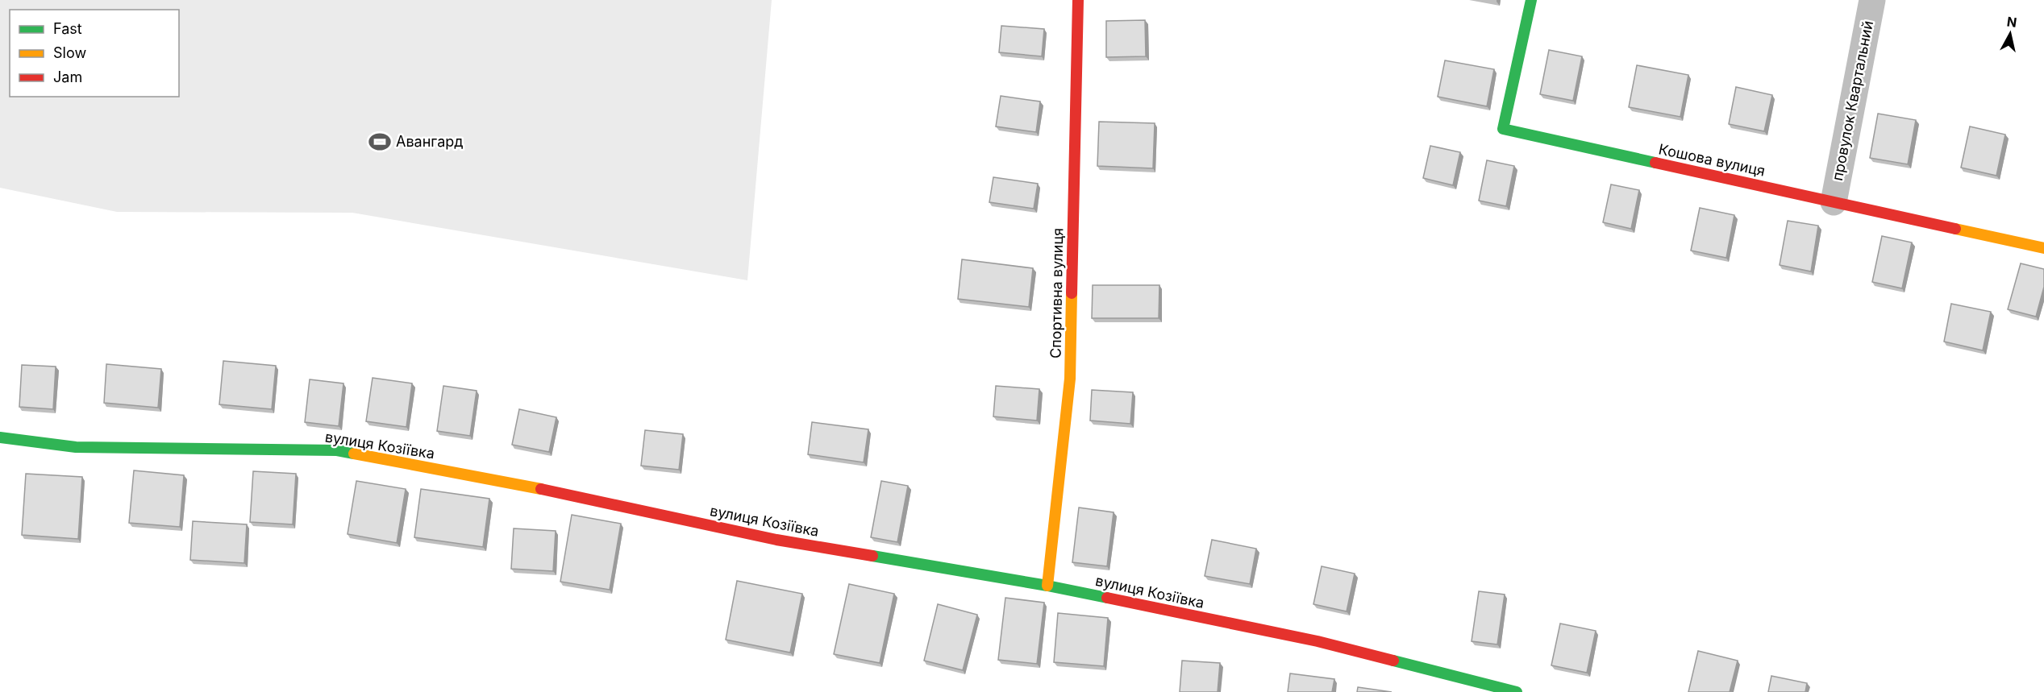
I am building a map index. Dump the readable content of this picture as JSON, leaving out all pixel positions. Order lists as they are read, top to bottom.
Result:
{
  "streets": {
    "street": [
      "провулок Квартальний",
      "Кошова вулиця",
      "Спортивна вулиця",
      "вулиця Козіївка"
    ]
  },
  "crossings": [
    ["провулок Квартальний", "Кошова вулиця"],
    ["Спортивна вулиця", "вулиця Козіївка"]
  ],
  "places": {
    "sports": ["Авангард"]
  },
  "legend": ["Fast", "Slow", "Jam"],
  "north": "top"
}
